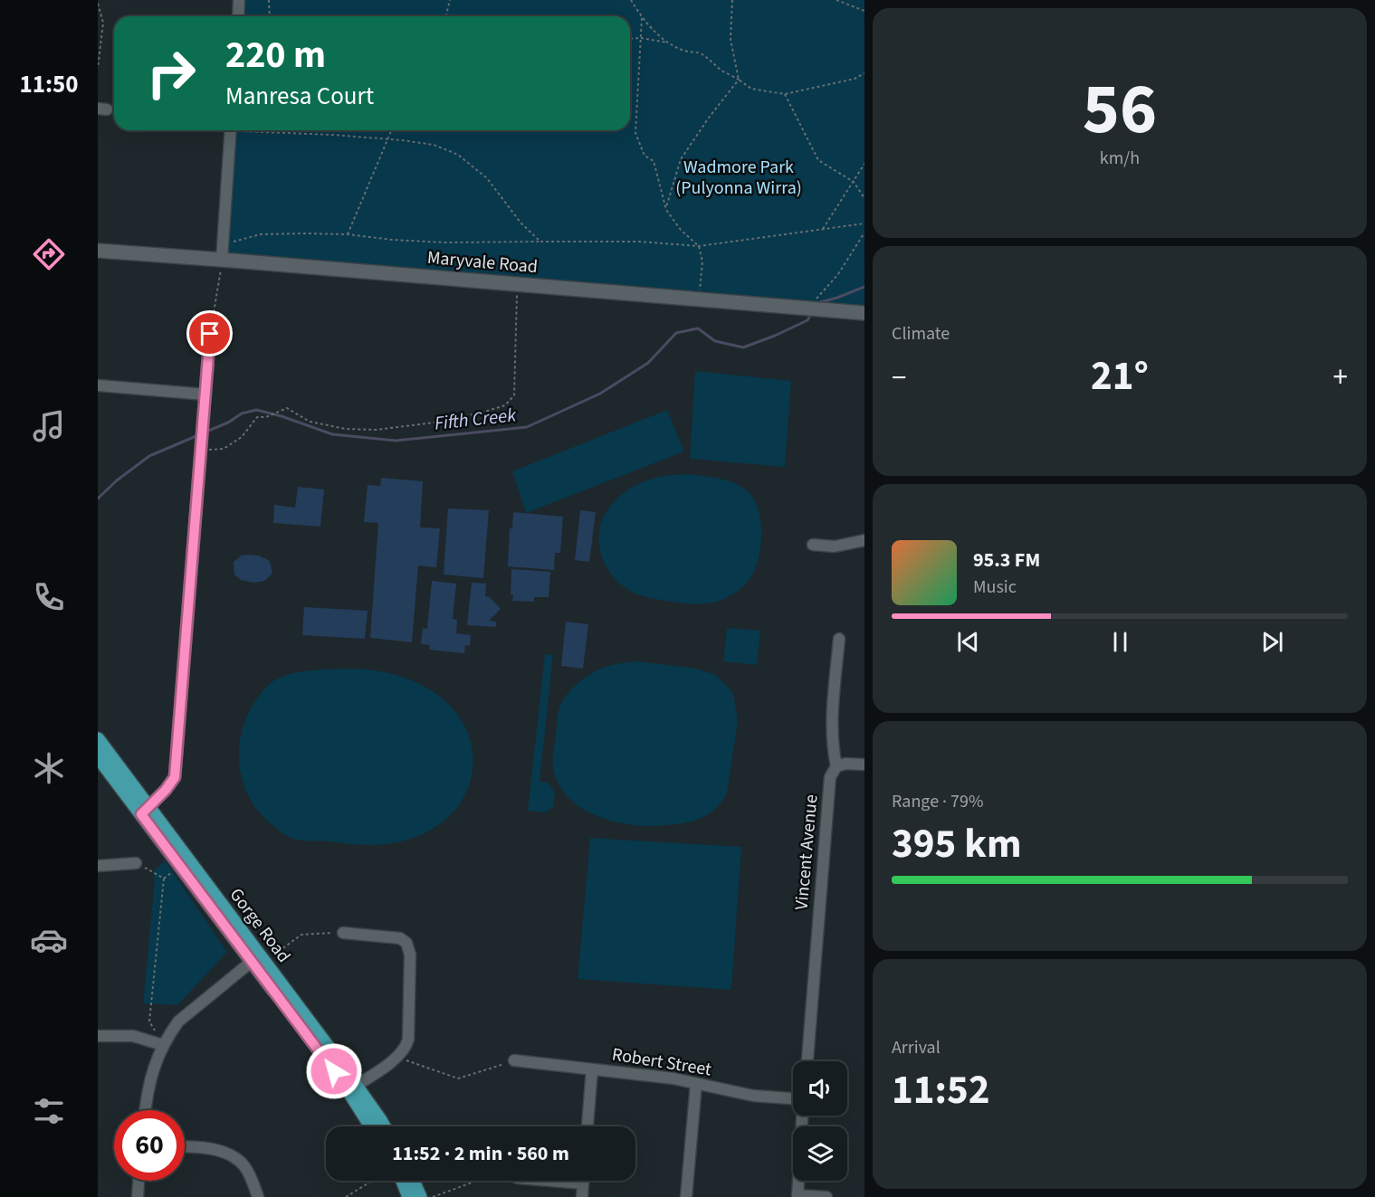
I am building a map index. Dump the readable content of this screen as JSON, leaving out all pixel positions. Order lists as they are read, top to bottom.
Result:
{
  "streets": {
    "main road": ["Maryvale Road", "Gorge Road"],
    "street": ["Vincent Avenue", "Robert Street"]
  },
  "water": ["Fifth Creek"],
  "parks": ["Wadmore Park (Pulyonna Wirra)"],
  "page": {
    "tabs": "11:50",
    "tile": [
      ["56", "km/h"],
      "Climate",
      ["Range · 79%", "395 km"],
      ["Arrival", "11:52"]
    ],
    "turn": ["220 m", "Manresa Court"],
    "heat": ["−", "21°", "+"],
    "song": ["95.3 FM", "Music"],
    "limit": "60",
    "trip": "11:52 · 2 min · 560 m"
  }
}
